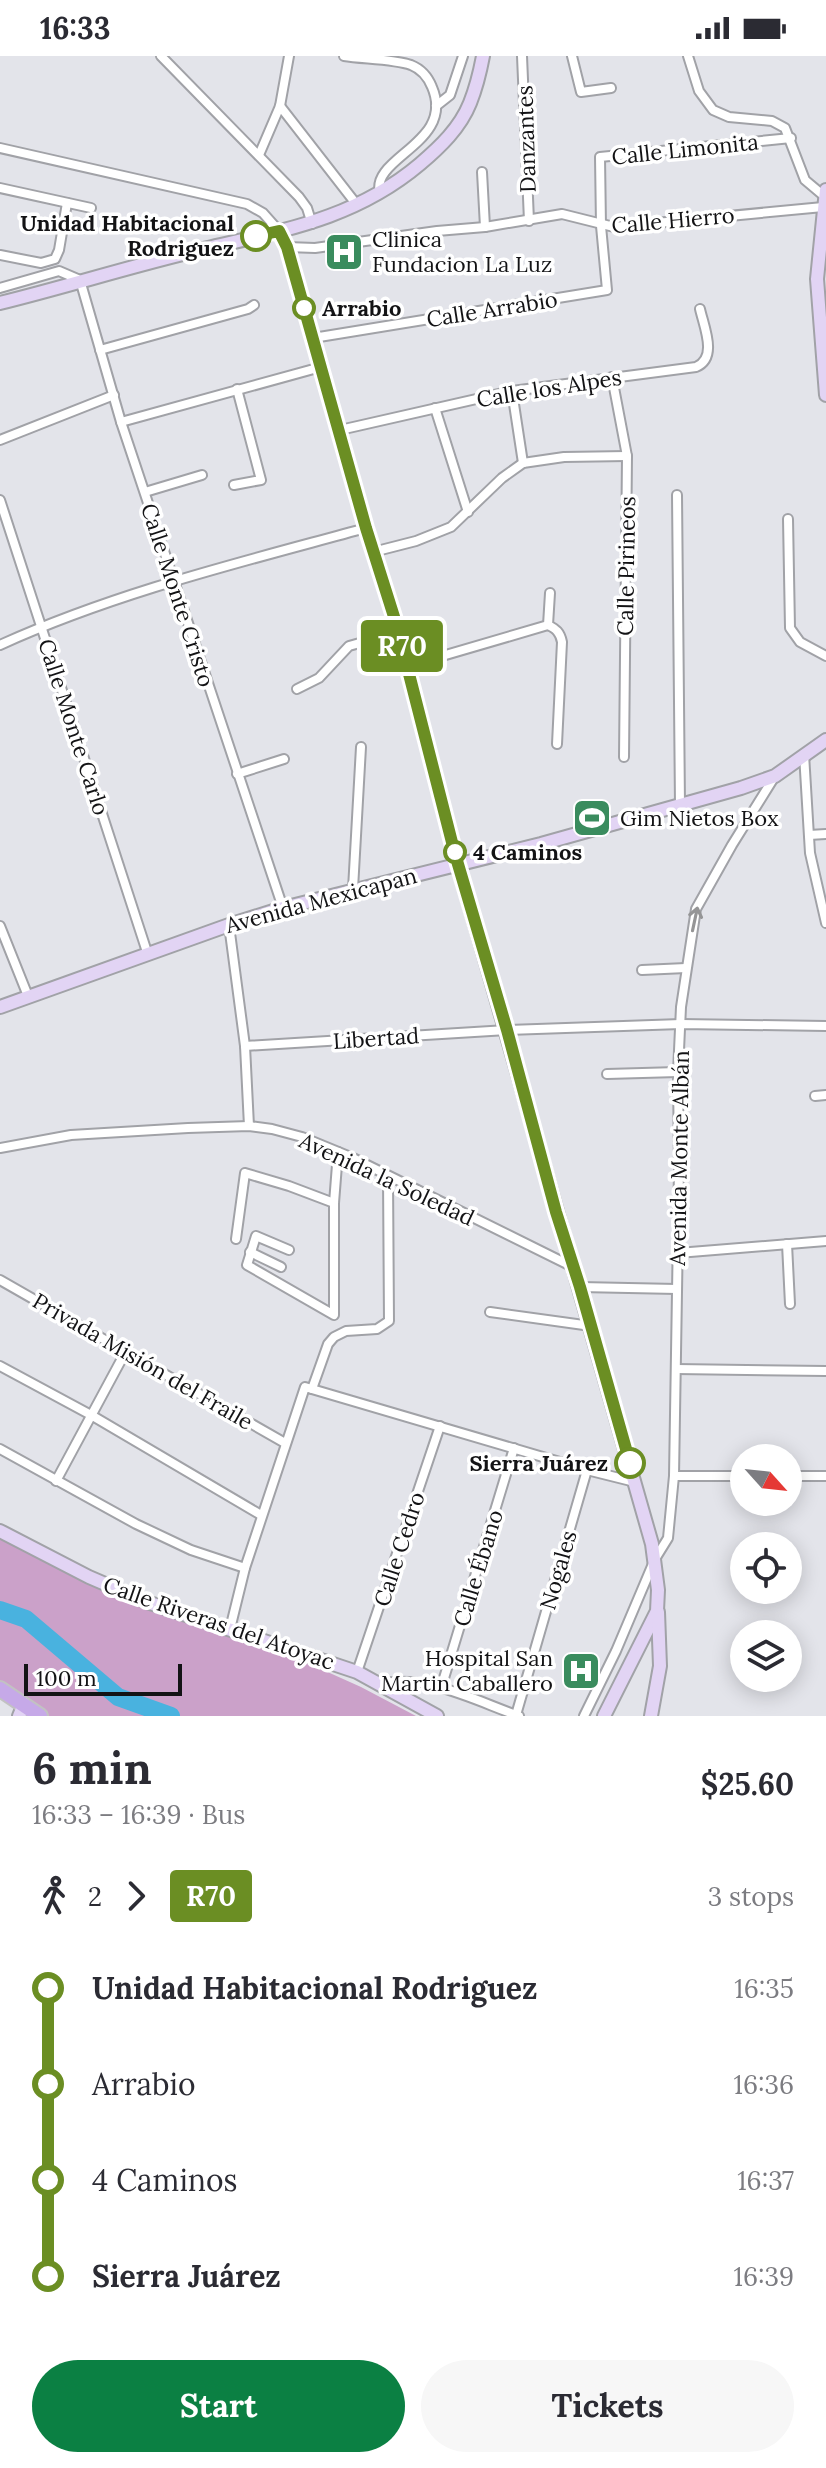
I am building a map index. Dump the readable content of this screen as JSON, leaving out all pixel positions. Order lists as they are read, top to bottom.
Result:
{
  "streets": {
    "street": [
      "Danzantes",
      "Calle Limonita",
      "Calle Hierro",
      "Calle Arrabio",
      "Calle los Alpes",
      "Calle Pirineos",
      "Calle Monte Cristo",
      "Calle Monte Carlo",
      "Avenida Mexicapan",
      "Libertad",
      "Avenida Monte Albán",
      "Avenida la Soledad",
      "Privada Misión del Fraile",
      "Calle Cedro",
      "Calle Ébano",
      "Nogales",
      "Calle Riveras del Atoyac"
    ]
  },
  "crossings": [
    ["Danzantes", "Calle Hierro"],
    ["Calle Limonita", "Calle Hierro"],
    ["Calle Limonita", "Calle Arrabio"],
    ["Calle Hierro", "Calle Arrabio"],
    ["Calle los Alpes", "Calle Pirineos"],
    ["Calle Monte Cristo", "Avenida Mexicapan"],
    ["Calle Monte Carlo", "Avenida Mexicapan"],
    ["Avenida Mexicapan", "Avenida Monte Albán"],
    ["Libertad", "Avenida Monte Albán"],
    ["Calle Cedro", "Calle Riveras del Atoyac"]
  ],
  "places": {
    "other": [
      "Unidad Habitacional Rodriguez",
      "Arrabio",
      "4 Caminos",
      "Sierra Juárez"
    ],
    "hospital": ["Clinica Fundacion La Luz", "Hospital San Martin Caballero"],
    "sports": ["Gim Nietos Box"]
  },
  "lines": ["bus line R70"],
  "scale_bar": "100 m",
  "north": "bottom right",
  "page": {
    "status": "16:33",
    "on_map": "R70",
    "scale": "100 m",
    "heading": ["6 min", "16:33 – 16:39 · Bus", "$25.60"],
    "legs": ["2", "R70", "3 stops"],
    "list": [
      {
        "name": "Unidad Habitacional Rodriguez",
        "value": "16:35"
      },
      {
        "name": "Arrabio",
        "value": "16:36"
      },
      {
        "name": "4 Caminos",
        "value": "16:37"
      },
      {
        "name": "Sierra Juárez",
        "value": "16:39"
      }
    ],
    "buttons": ["Start", "Tickets"]
  }
}
